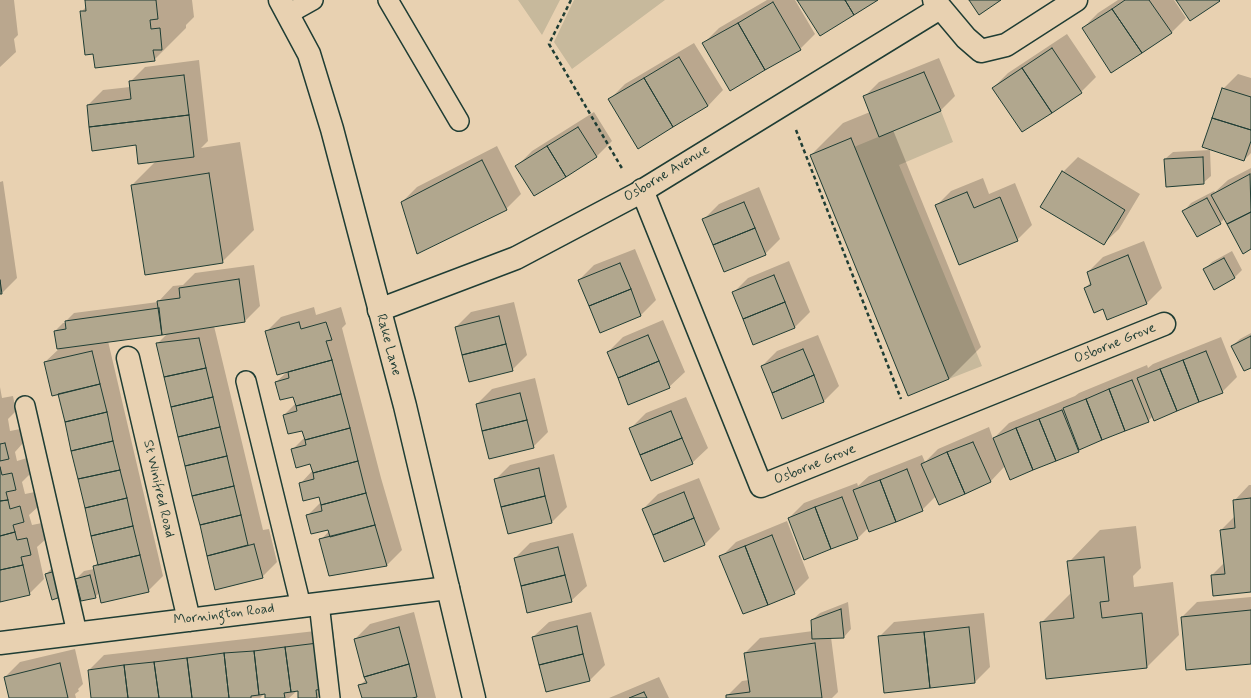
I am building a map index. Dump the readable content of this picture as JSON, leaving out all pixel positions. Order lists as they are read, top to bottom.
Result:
{
  "streets": {
    "street": [
      "Osborne Avenue",
      "Osborne Grove",
      "Rake Lane",
      "St Winifred Road",
      "Mornington Road"
    ]
  },
  "crossings": [
    ["Osborne Avenue", "Osborne Grove"],
    ["Osborne Avenue", "Rake Lane"],
    ["Rake Lane", "Mornington Road"],
    ["St Winifred Road", "Mornington Road"]
  ]
}
